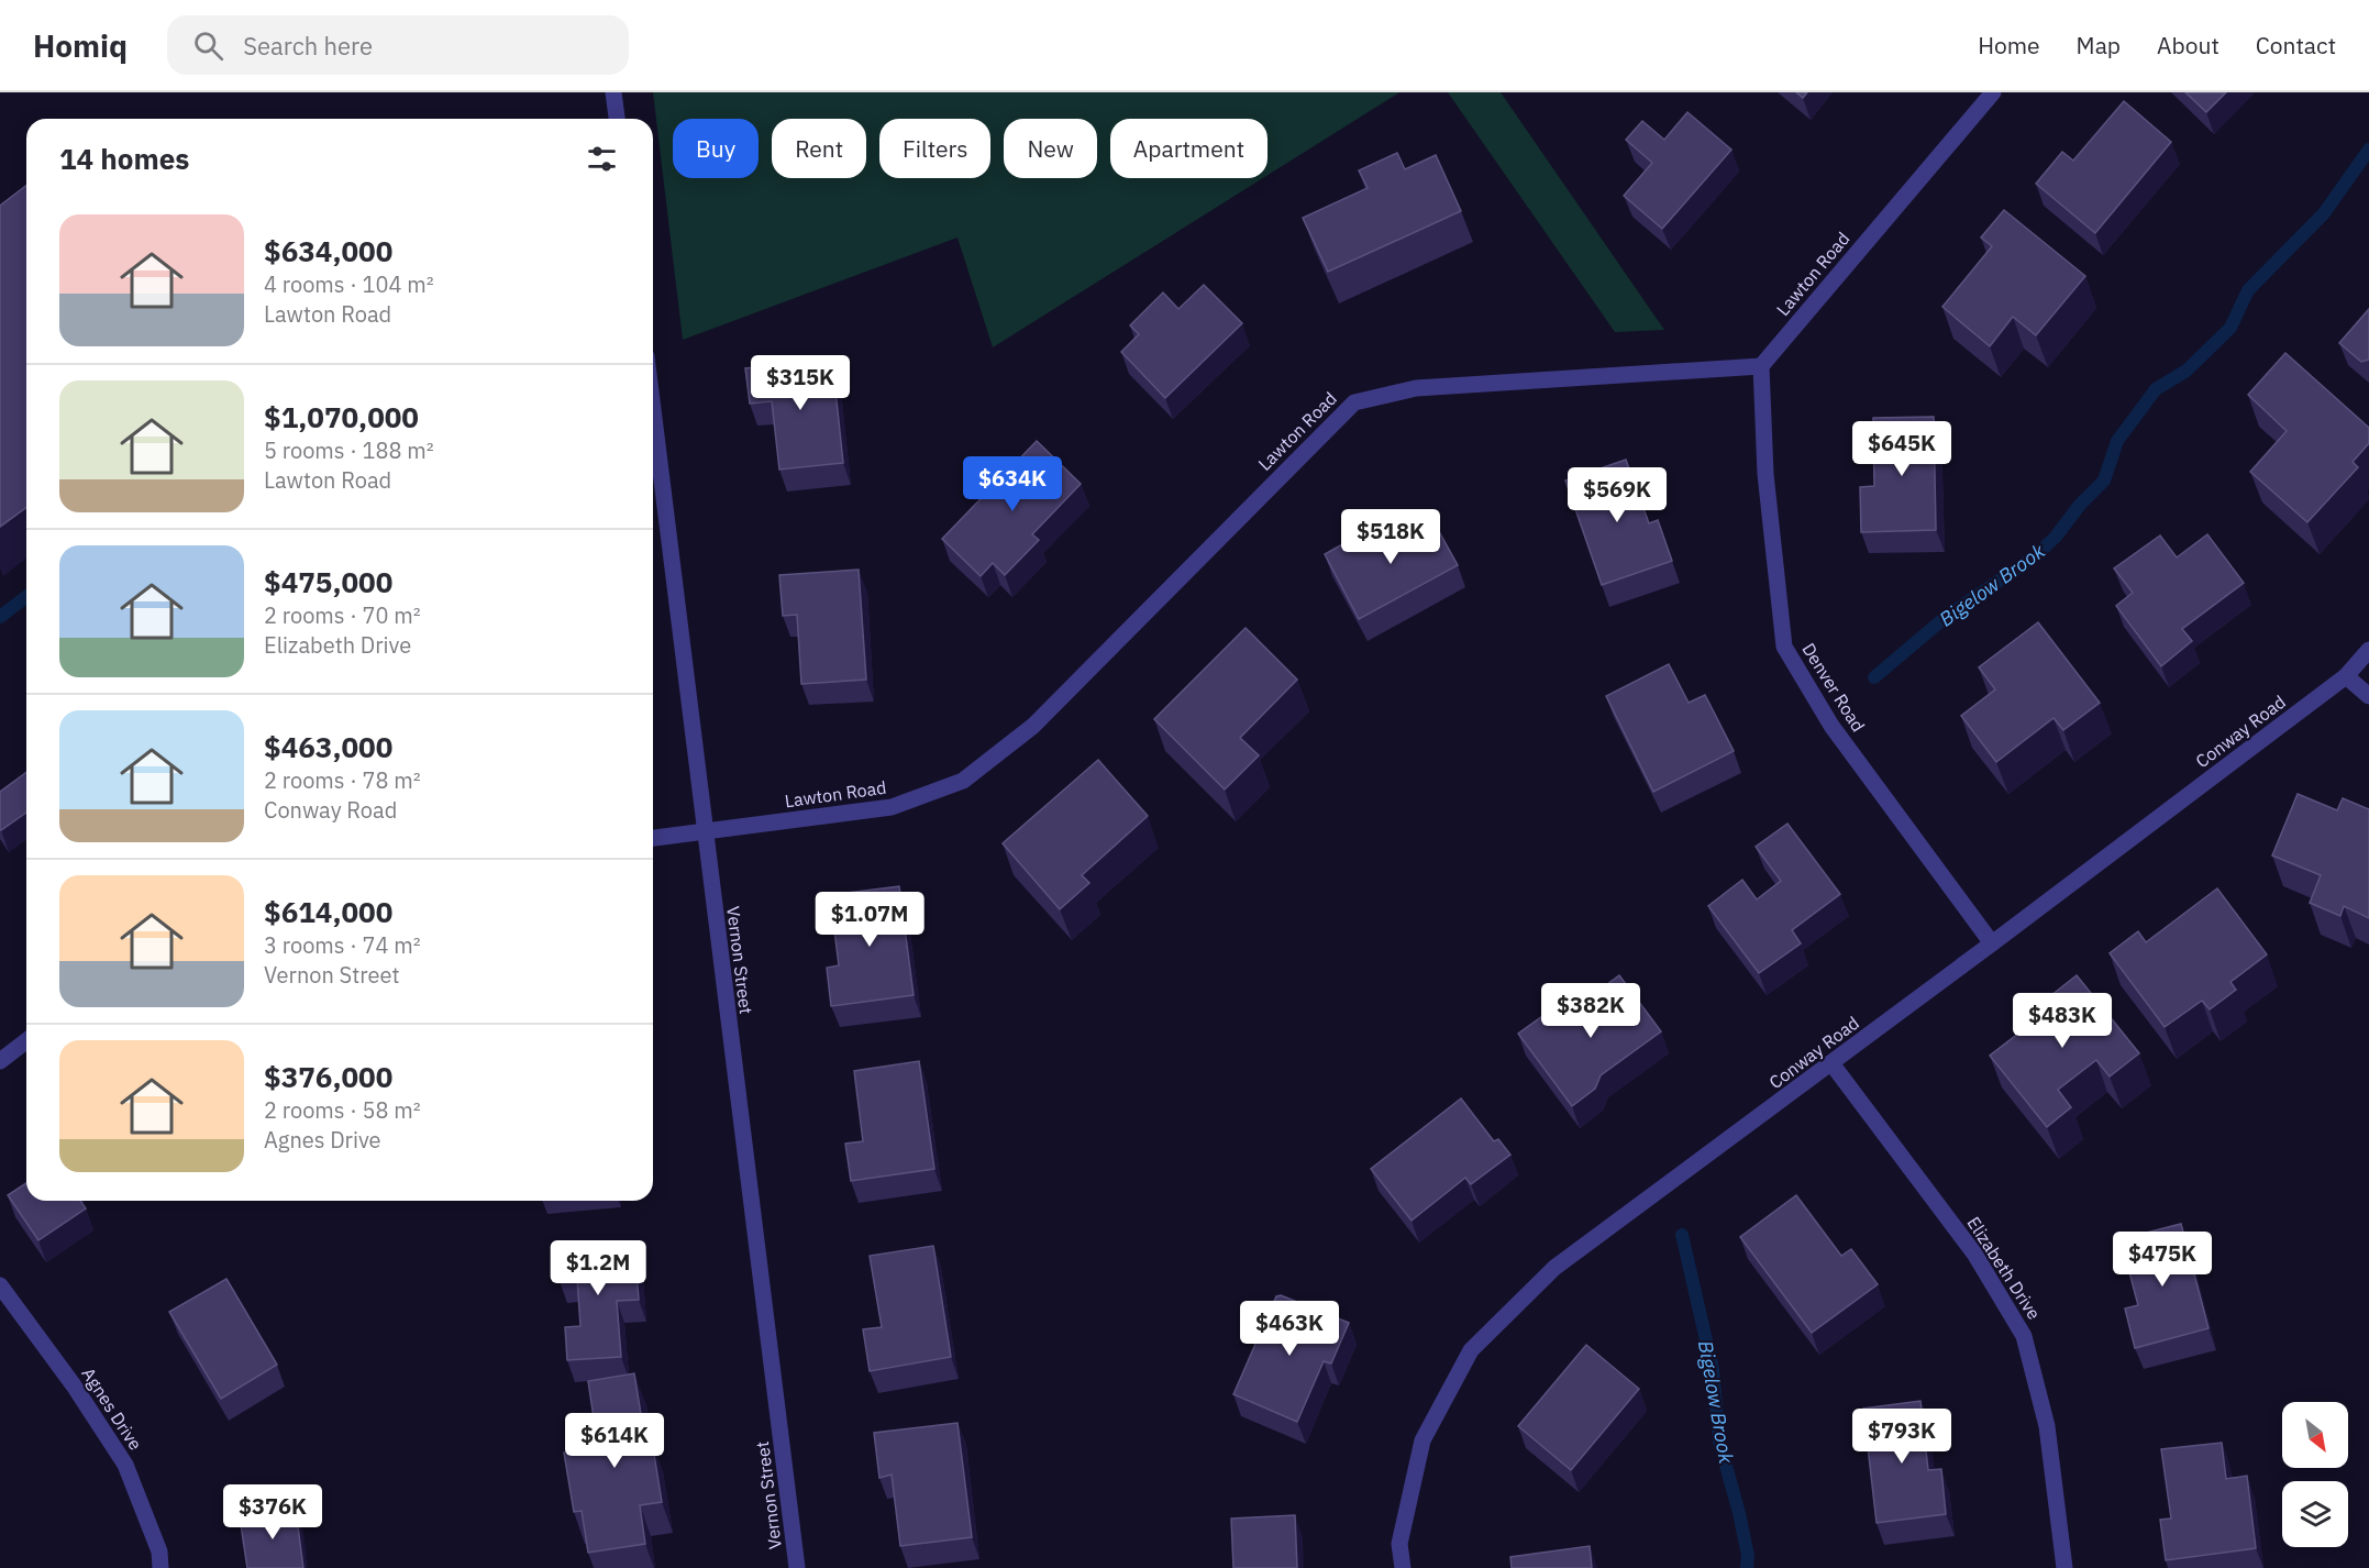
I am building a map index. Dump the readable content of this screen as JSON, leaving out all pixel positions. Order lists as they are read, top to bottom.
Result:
{
  "streets": {
    "street": [
      "Lawton Road",
      "Denver Road",
      "Conway Road",
      "Vernon Street",
      "Elizabeth Drive",
      "Agnes Drive"
    ]
  },
  "crossings": [
    ["Lawton Road", "Denver Road"],
    ["Lawton Road", "Vernon Street"],
    ["Denver Road", "Conway Road"],
    ["Conway Road", "Elizabeth Drive"]
  ],
  "water": ["Bigelow Brook"],
  "north": "bottom right",
  "page": {
    "header": "Homiq",
    "search": "Search here",
    "nav": [
      "Home",
      "Map",
      "About",
      "Contact"
    ],
    "chip": [
      "Buy",
      "Rent",
      "Filters",
      "New",
      "Apartment"
    ],
    "heading": "14 homes",
    "list": [
      {
        "name": "$634,000",
        "note": "4 rooms · 104 m² · Lawton Road"
      },
      {
        "name": "$1,070,000",
        "note": "5 rooms · 188 m² · Lawton Road"
      },
      {
        "name": "$475,000",
        "note": "2 rooms · 70 m² · Elizabeth Drive"
      },
      {
        "name": "$463,000",
        "note": "2 rooms · 78 m² · Conway Road"
      },
      {
        "name": "$614,000",
        "note": "3 rooms · 74 m² · Vernon Street"
      },
      {
        "name": "$376,000",
        "note": "2 rooms · 58 m² · Agnes Drive"
      }
    ],
    "price": [
      "$315K",
      "$645K",
      "$634K",
      "$569K",
      "$518K",
      "$1.07M",
      "$382K",
      "$483K",
      "$475K",
      "$1.2M",
      "$463K",
      "$793K",
      "$614K",
      "$376K"
    ]
  }
}
